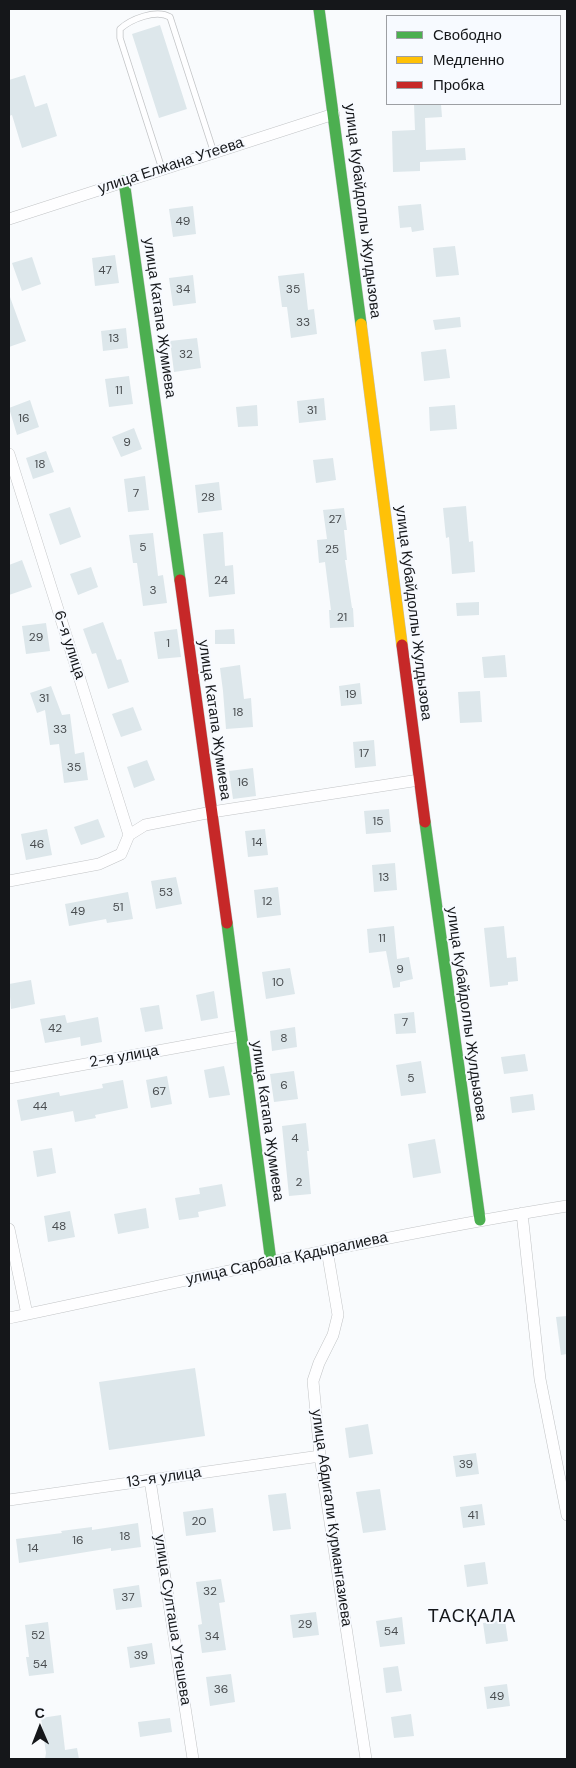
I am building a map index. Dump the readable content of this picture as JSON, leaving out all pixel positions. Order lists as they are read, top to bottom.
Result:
{
  "streets": {
    "street": [
      "улица Елжана Утеева",
      "улица Кубайдоллы Жулдызова",
      "улица Катапа Жумиева",
      "6-я улица",
      "2-я улица",
      "улица Сарбала Қадыралиева",
      "13-я улица",
      "улица Абдигали Курмангазиева",
      "улица Султаша Утешева"
    ]
  },
  "crossings": [
    ["улица Елжана Утеева", "улица Кубайдоллы Жулдызова"],
    ["улица Елжана Утеева", "улица Катапа Жумиева"],
    ["улица Кубайдоллы Жулдызова", "улица Сарбала Қадыралиева"],
    ["улица Катапа Жумиева", "2-я улица"],
    ["улица Катапа Жумиева", "улица Сарбала Қадыралиева"],
    ["улица Сарбала Қадыралиева", "улица Абдигали Курмангазиева"],
    ["13-я улица", "улица Абдигали Курмангазиева"],
    ["13-я улица", "улица Султаша Утешева"]
  ],
  "districts": ["ТАСҚАЛА"],
  "house_numbers": [
    "49",
    "47",
    "34",
    "35",
    "33",
    "13",
    "32",
    "11",
    "31",
    "16",
    "9",
    "18",
    "7",
    "28",
    "27",
    "5",
    "25",
    "24",
    "3",
    "21",
    "29",
    "1",
    "19",
    "31",
    "18",
    "33",
    "17",
    "35",
    "16",
    "15",
    "14",
    "46",
    "13",
    "53",
    "12",
    "51",
    "49",
    "11",
    "9",
    "10",
    "7",
    "42",
    "8",
    "5",
    "6",
    "67",
    "44",
    "4",
    "2",
    "48",
    "39",
    "41",
    "20",
    "18",
    "16",
    "14",
    "32",
    "37",
    "29",
    "54",
    "52",
    "34",
    "39",
    "54",
    "36",
    "49"
  ],
  "legend": ["Свободно", "Медленно", "Пробка"],
  "north": "top"
}
